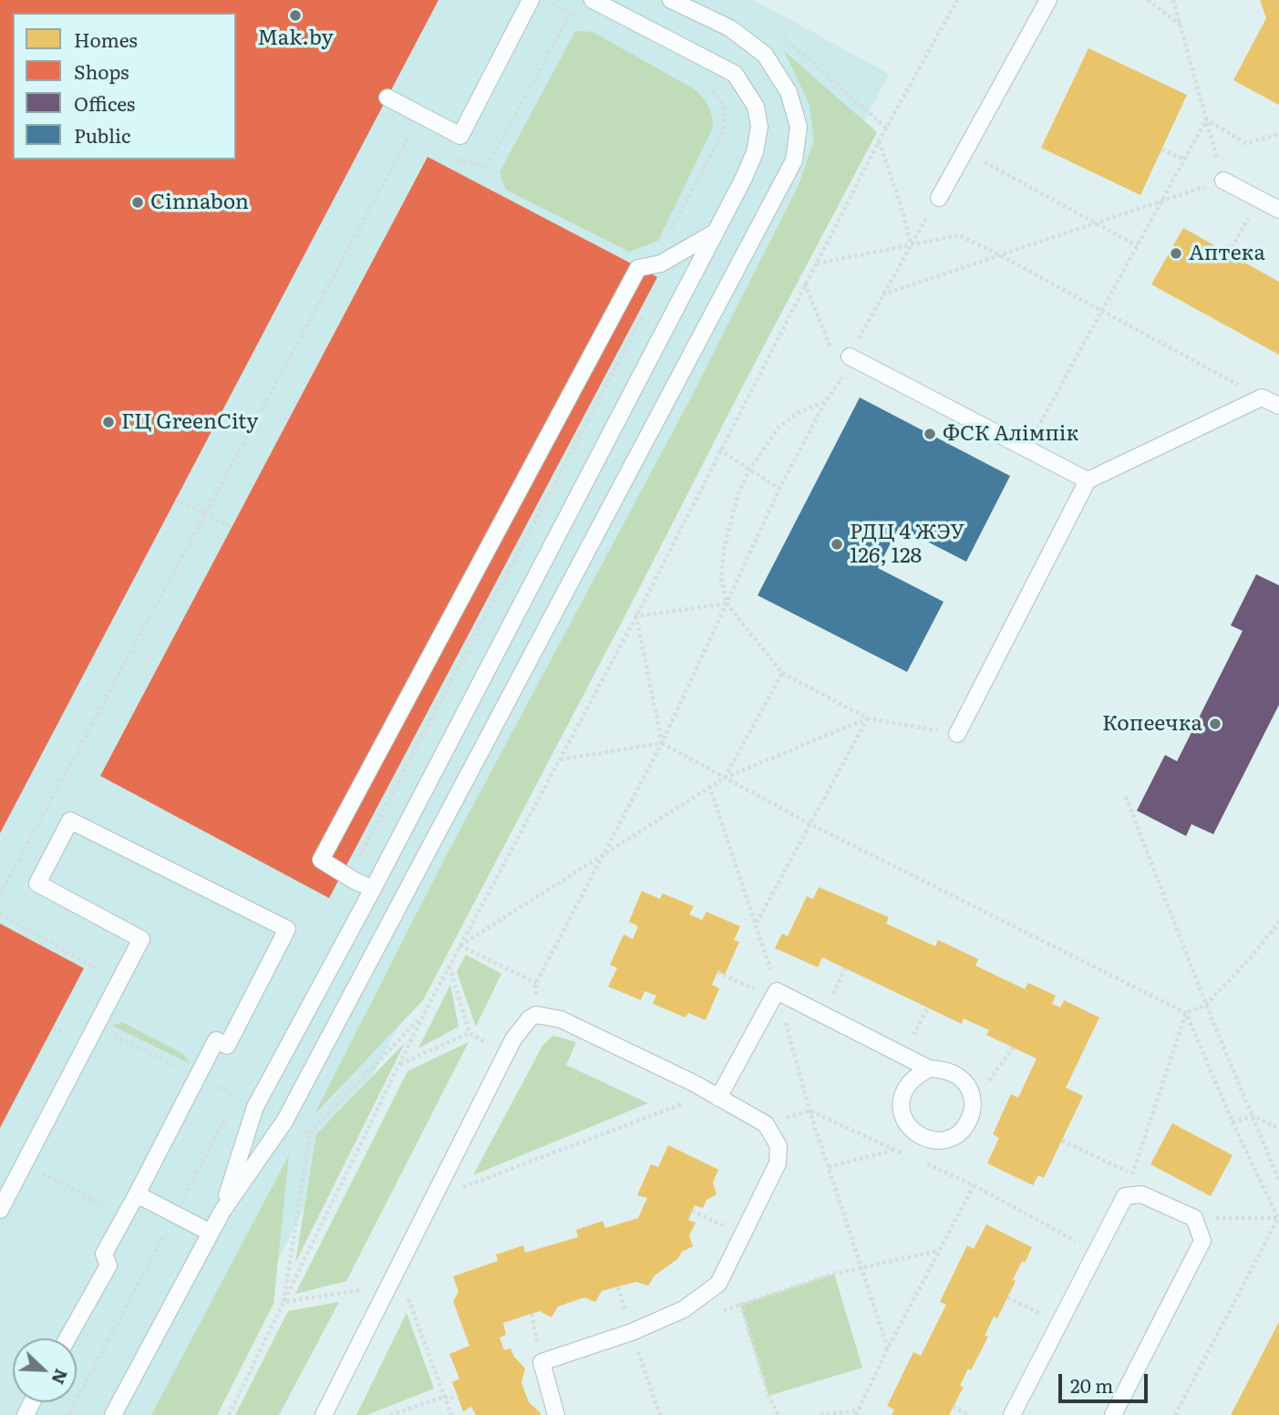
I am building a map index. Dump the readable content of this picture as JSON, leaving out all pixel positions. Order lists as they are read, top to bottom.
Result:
{
  "places": [
    "Mak.by",
    "Cinnabon",
    "Аптека",
    "ГЦ GreenCity",
    "ФСК Алімпік",
    "РДЦ 4 ЖЭУ 126, 128",
    "Копеечка"
  ],
  "legend": [
    "Homes",
    "Shops",
    "Offices",
    "Public"
  ],
  "scale_bar": "20 m",
  "north": "bottom right"
}
